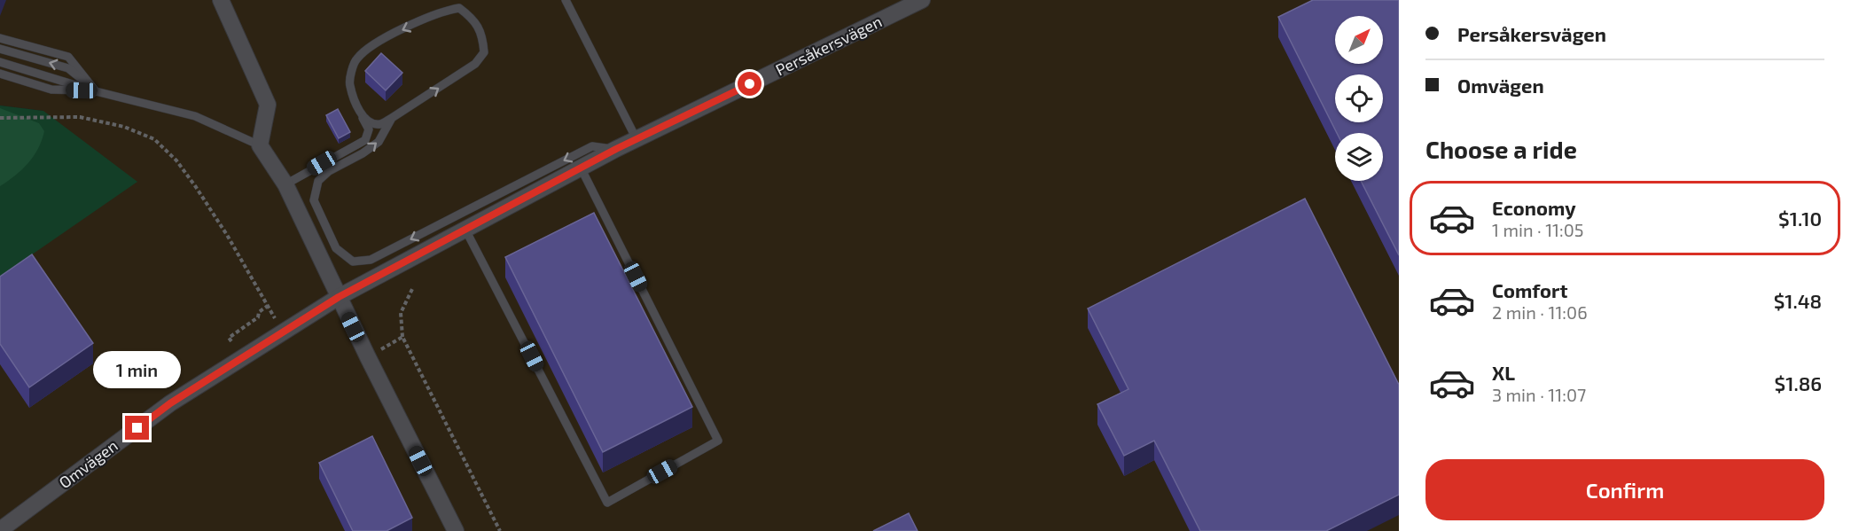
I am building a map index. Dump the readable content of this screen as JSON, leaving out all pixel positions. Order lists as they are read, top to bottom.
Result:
{
  "streets": {
    "street": ["Persåkersvägen", "Omvägen"]
  },
  "crossings": [
    ["Persåkersvägen", "Omvägen"]
  ],
  "north": "top right",
  "page": {
    "banner": ["Persåkersvägen", "Omvägen"],
    "heading": "Choose a ride",
    "list": [
      {
        "name": "Economy",
        "note": "1 min · 11:05",
        "value": "$1.10"
      },
      {
        "name": "Comfort",
        "note": "2 min · 11:06",
        "value": "$1.48"
      },
      {
        "name": "XL",
        "note": "3 min · 11:07",
        "value": "$1.86"
      }
    ],
    "bubble": "1 min",
    "buttons": "Confirm"
  }
}
